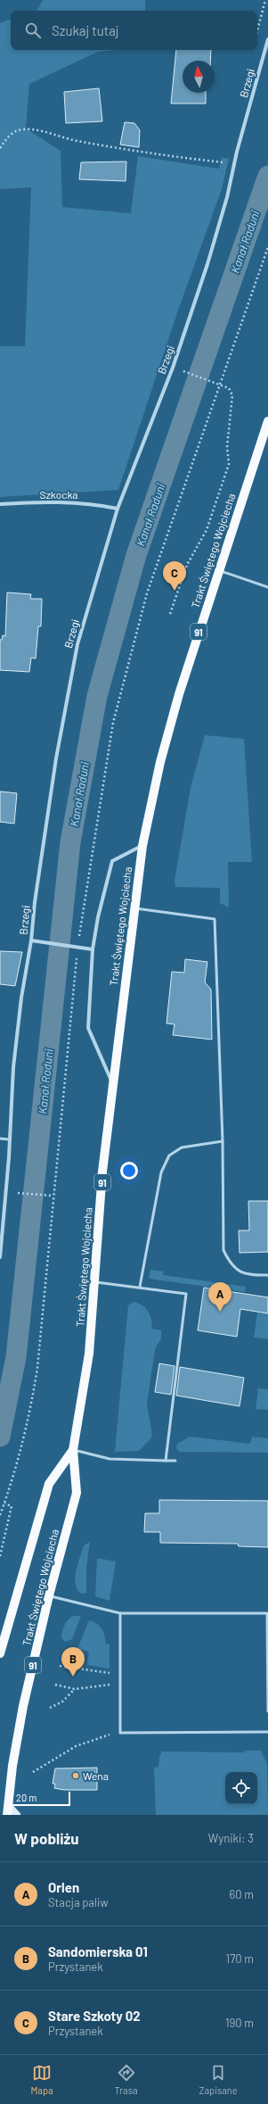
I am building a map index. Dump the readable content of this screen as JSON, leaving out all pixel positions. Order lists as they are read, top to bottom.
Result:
{
  "streets": {
    "main road": ["Trakt Świętego Wojciecha", "91"],
    "street": ["Brzegi", "Szkocka"]
  },
  "crossings": [
    ["Brzegi", "Szkocka"]
  ],
  "water": ["Kanał Raduni"],
  "places": ["Wena"],
  "scale_bar": "20 m",
  "north": "top",
  "page": {
    "search": "Szukaj tutaj",
    "pins": ["C", "A", "B"],
    "scale": "20 m",
    "heading": ["W pobliżu", "Wyniki: 3"],
    "list": [
      {
        "mark": "A",
        "name": "Orlen",
        "note": "Stacja paliw",
        "value": "60 m"
      },
      {
        "mark": "B",
        "name": "Sandomierska 01",
        "note": "Przystanek",
        "value": "170 m"
      },
      {
        "mark": "C",
        "name": "Stare Szkoty 02",
        "note": "Przystanek",
        "value": "190 m"
      }
    ],
    "nav": ["Mapa", "Trasa", "Zapisane"]
  }
}
